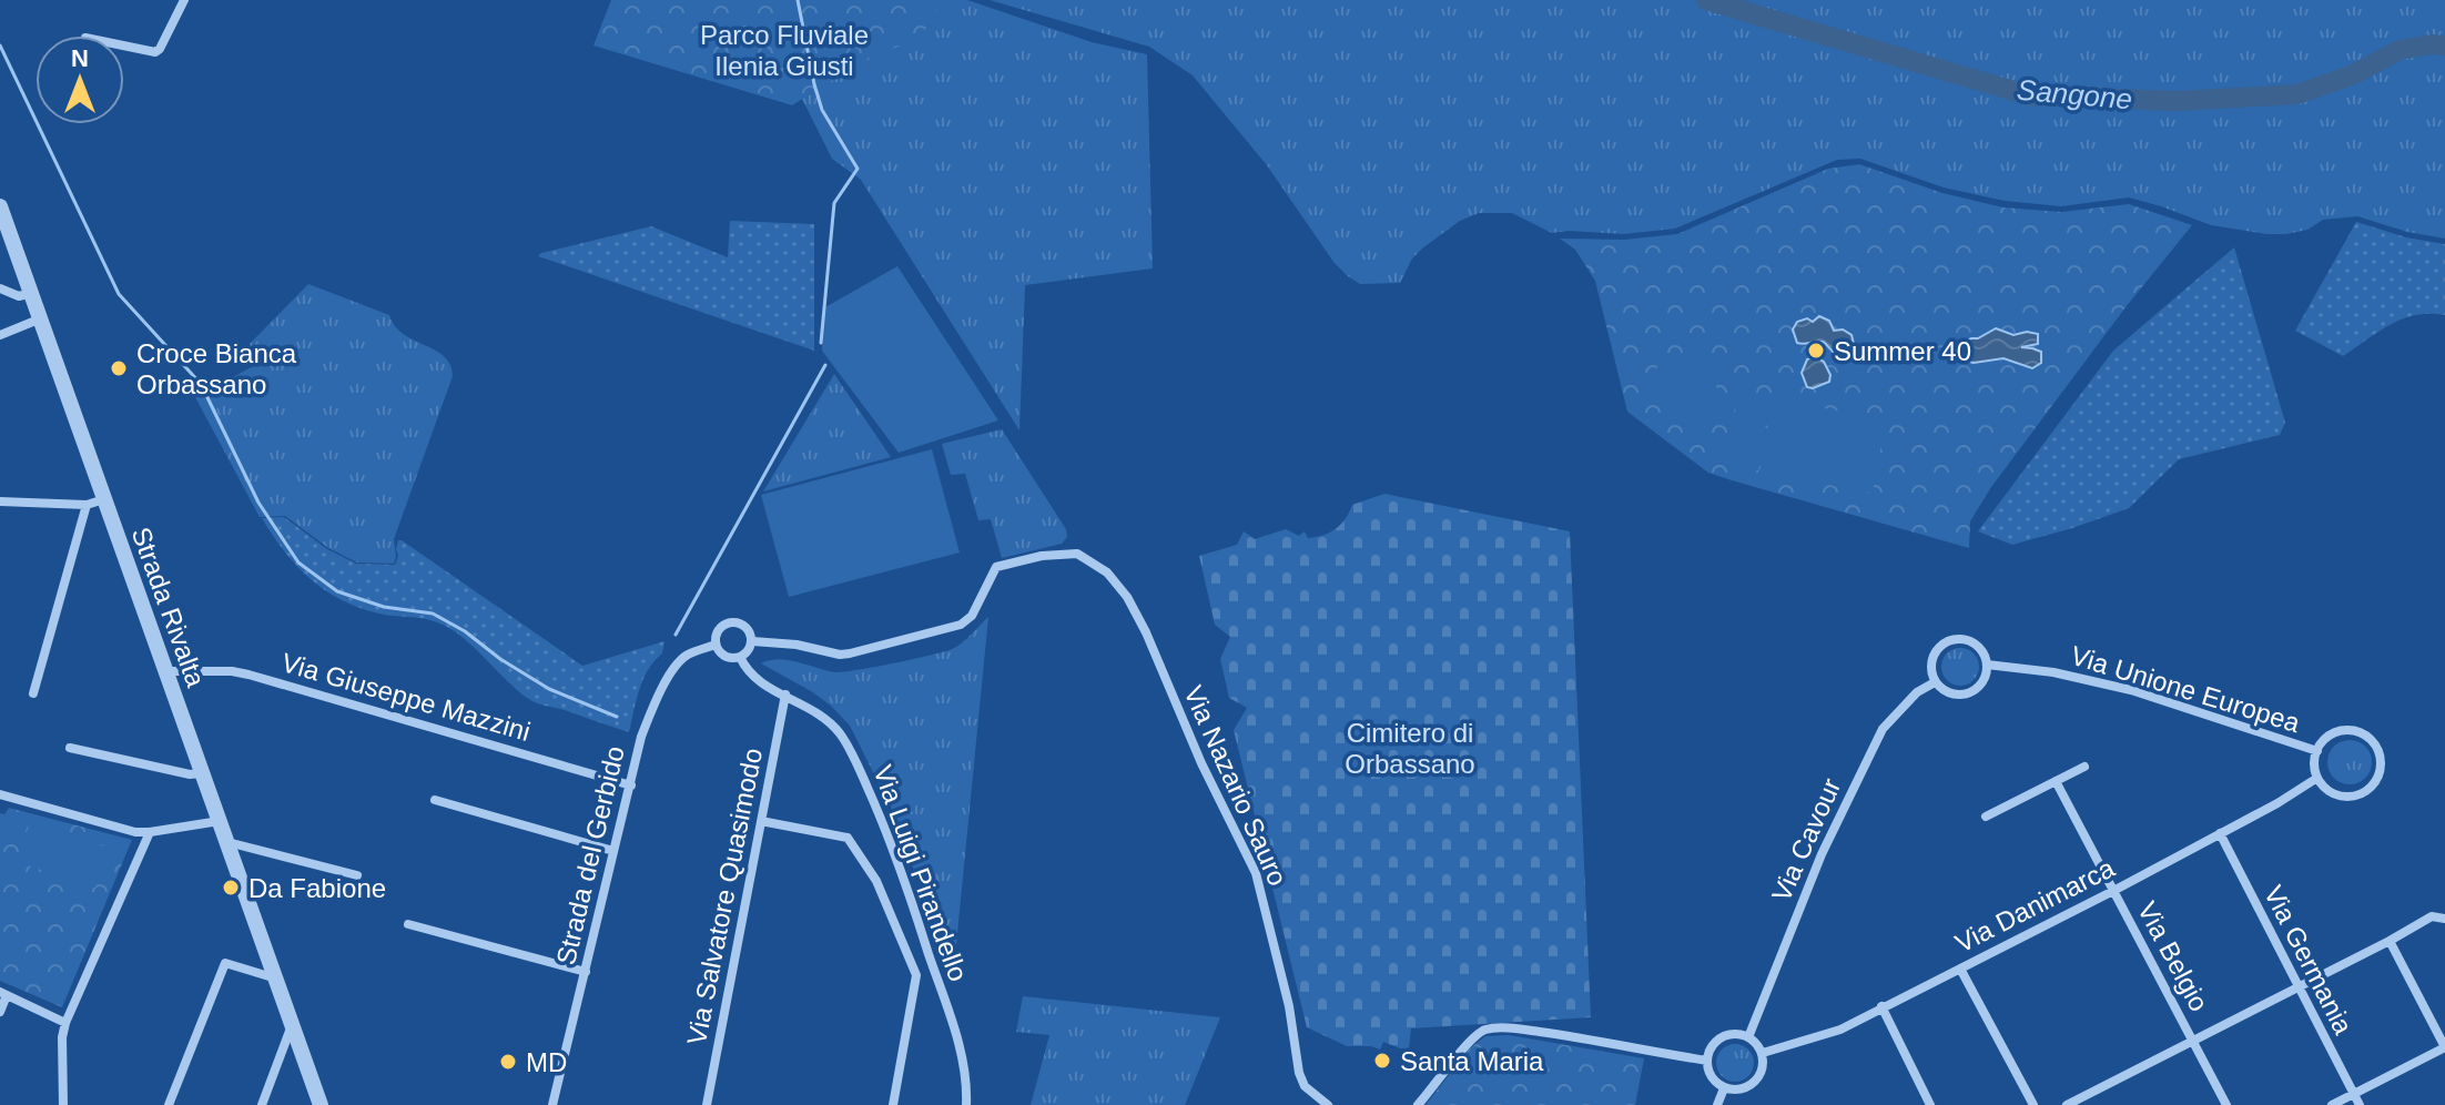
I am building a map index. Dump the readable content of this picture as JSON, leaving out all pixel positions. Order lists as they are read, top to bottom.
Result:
{
  "streets": {
    "street": [
      "Strada Rivalta",
      "Via Unione Europea",
      "Via Giuseppe Mazzini",
      "Via Nazario Sauro",
      "Via Cavour",
      "Strada del Gerbido",
      "Via Luigi Pirandello",
      "Via Salvatore Quasimodo",
      "Via Danimarca",
      "Via Belgio",
      "Via Germania"
    ]
  },
  "crossings": [
    ["Strada Rivalta", "Via Giuseppe Mazzini"],
    ["Via Unione Europea", "Via Cavour"],
    ["Via Unione Europea", "Via Danimarca"],
    ["Via Giuseppe Mazzini", "Strada del Gerbido"],
    ["Via Nazario Sauro", "Strada del Gerbido"],
    ["Via Nazario Sauro", "Via Luigi Pirandello"],
    ["Via Cavour", "Via Danimarca"],
    ["Strada del Gerbido", "Via Luigi Pirandello"],
    ["Via Luigi Pirandello", "Via Salvatore Quasimodo"],
    ["Via Danimarca", "Via Belgio"],
    ["Via Danimarca", "Via Germania"]
  ],
  "water": ["Sangone"],
  "parks": ["Parco Fluviale Ilenia Giusti", "Cimitero di Orbassano"],
  "places": [
    "Summer 40",
    "Croce Bianca Orbassano",
    "Da Fabione",
    "Santa Maria",
    "MD"
  ],
  "north": "top"
}
